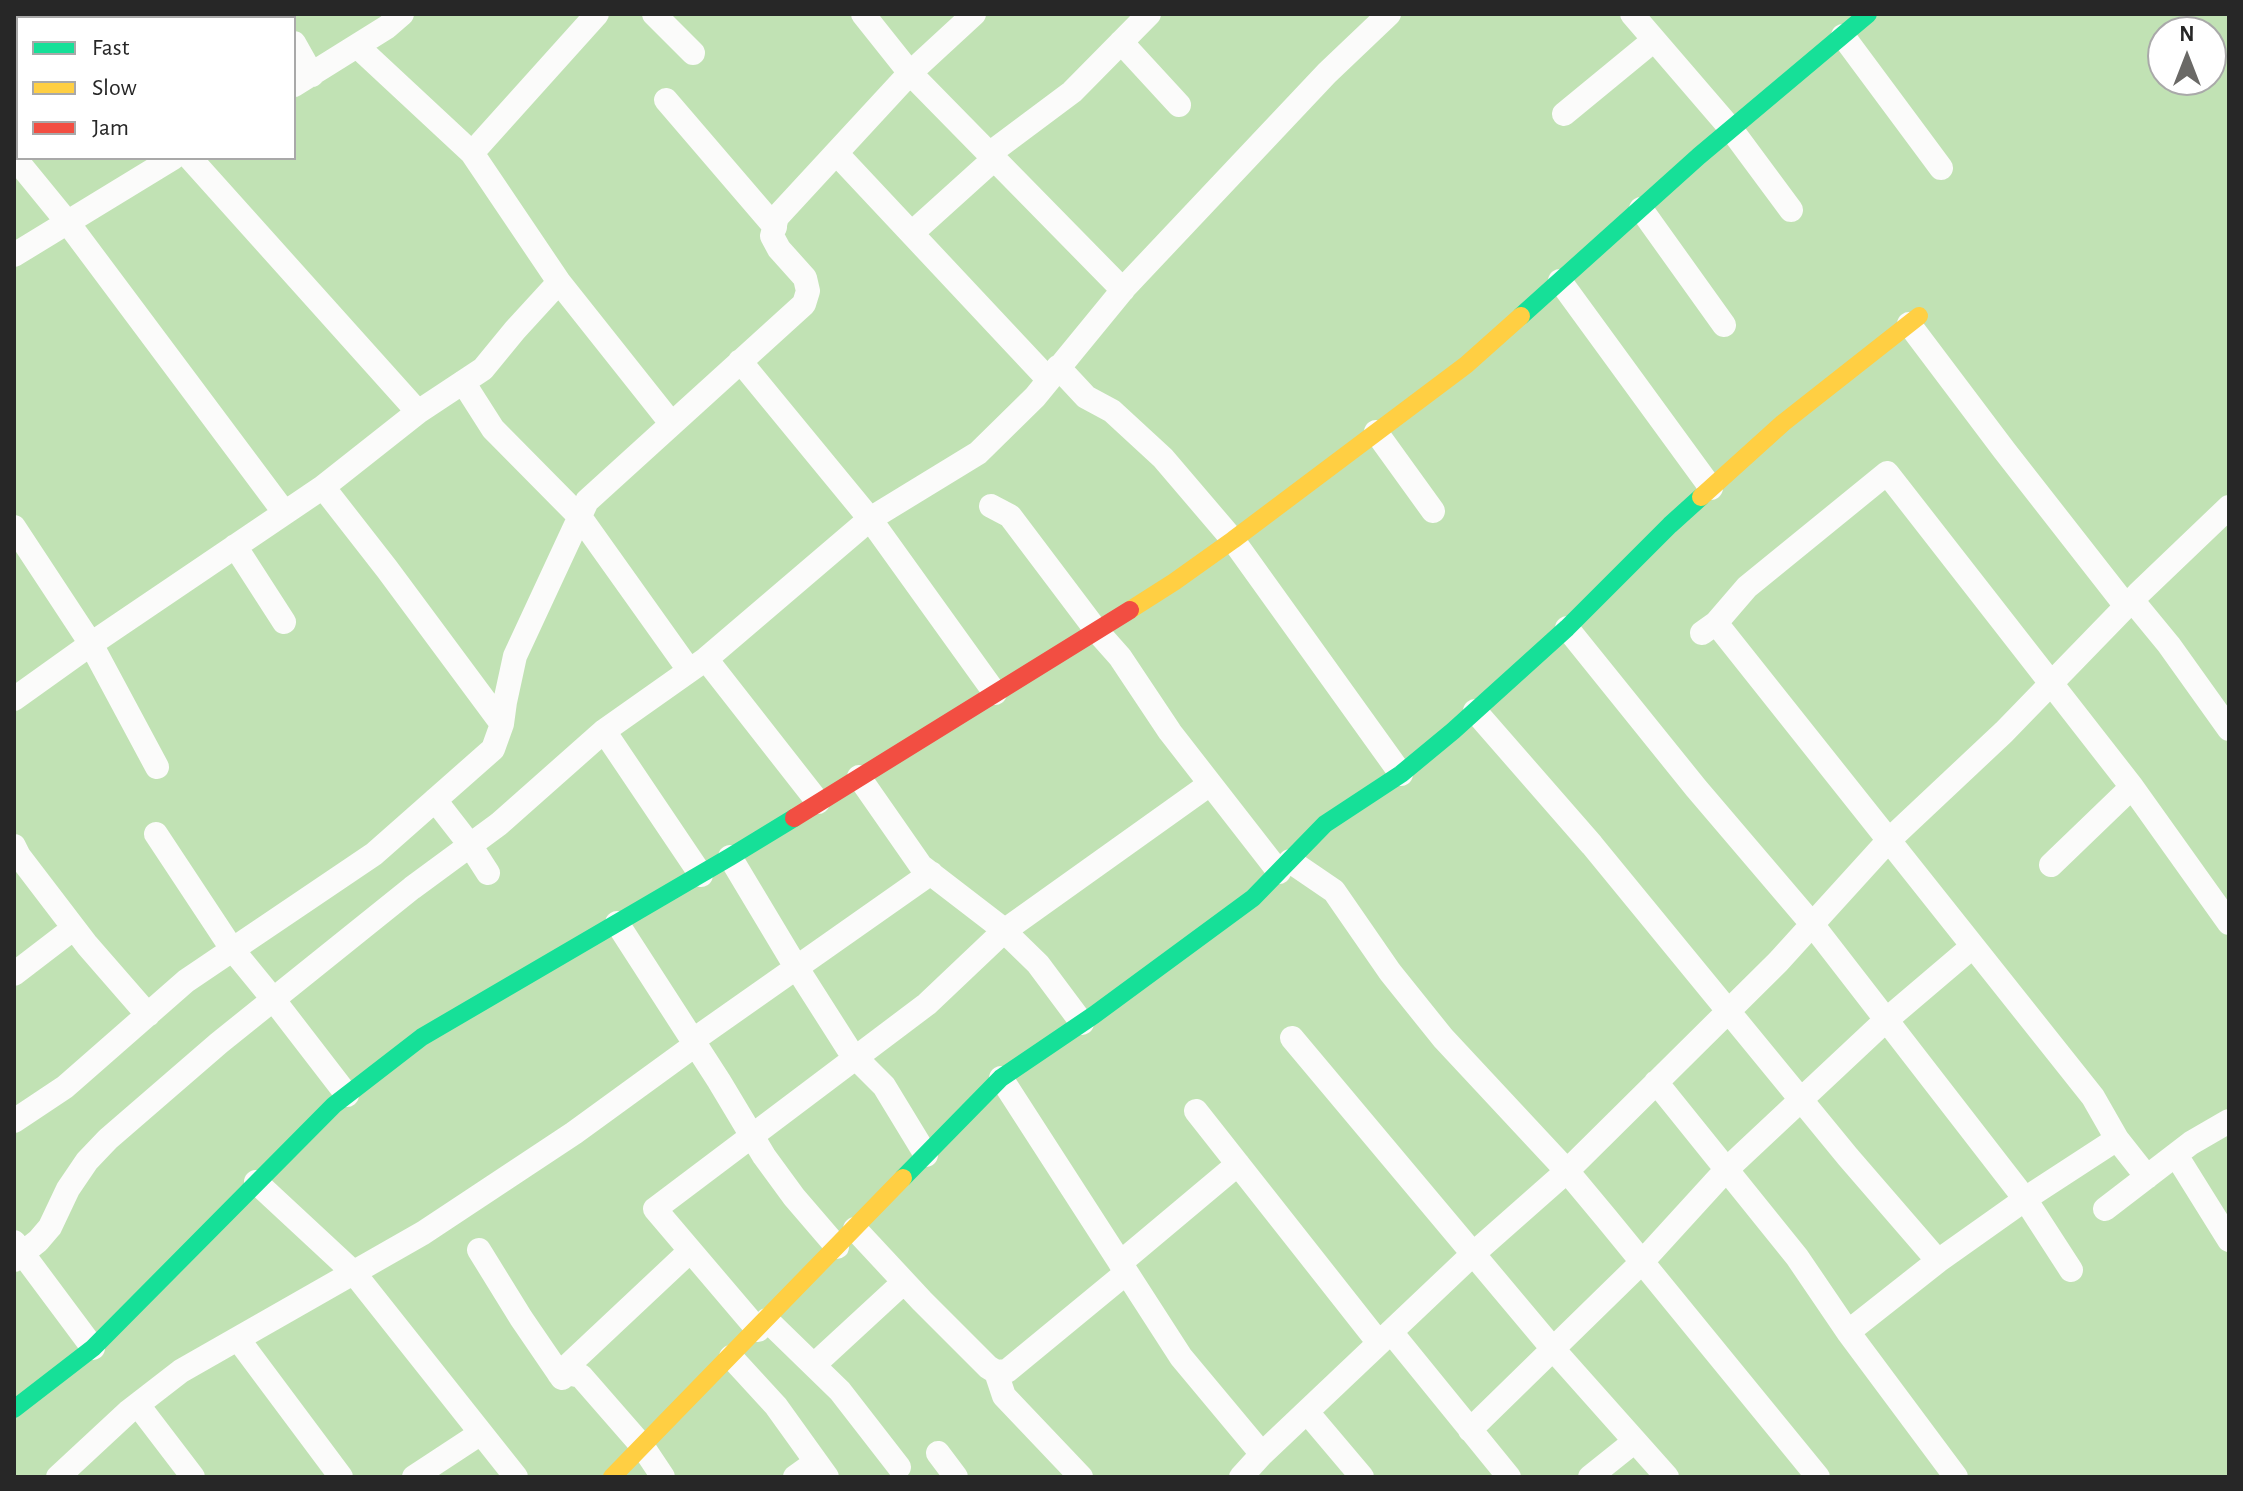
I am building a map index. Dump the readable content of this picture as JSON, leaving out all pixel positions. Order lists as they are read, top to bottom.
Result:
{
  "legend": ["Fast", "Slow", "Jam"],
  "north": "top"
}
